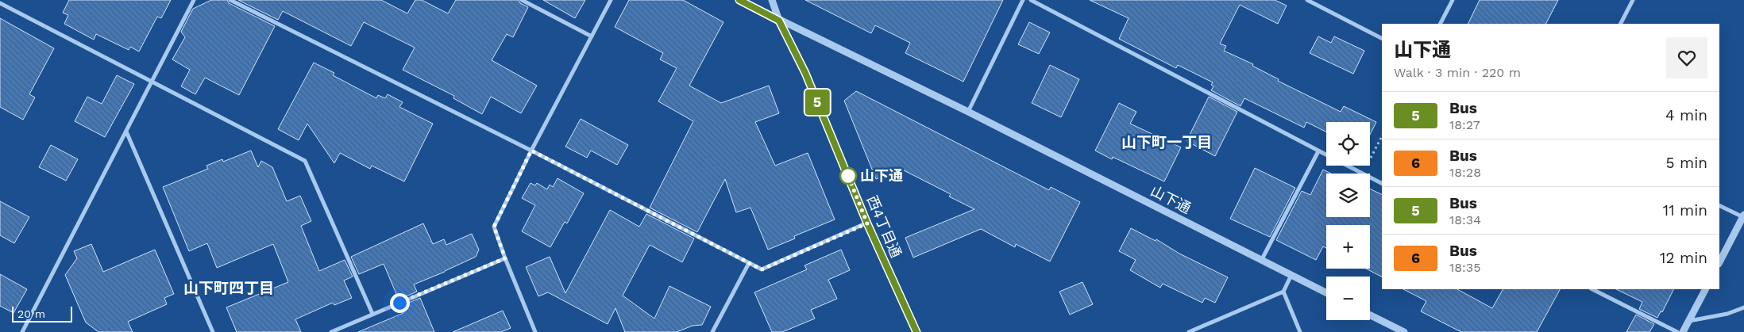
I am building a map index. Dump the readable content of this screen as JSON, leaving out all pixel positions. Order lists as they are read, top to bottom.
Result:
{
  "streets": {
    "street": ["山下通", "西4丁目通"]
  },
  "crossings": [
    ["山下通", "西4丁目通"]
  ],
  "districts": ["山下町一丁目", "山下町四丁目"],
  "places": ["山下通"],
  "lines": ["bus line 5"],
  "scale_bar": "20 m",
  "page": {
    "on_map": "5",
    "heading": ["山下通", "Walk · 3 min · 220 m"],
    "list": [
      {
        "mark": "5",
        "name": "Bus",
        "note": "18:27",
        "value": "4 min"
      },
      {
        "mark": "6",
        "name": "Bus",
        "note": "18:28",
        "value": "5 min"
      },
      {
        "mark": "5",
        "name": "Bus",
        "note": "18:34",
        "value": "11 min"
      },
      {
        "mark": "6",
        "name": "Bus",
        "note": "18:35",
        "value": "12 min"
      }
    ],
    "map_buttons": ["+", "−"],
    "scale": "20 m"
  }
}
